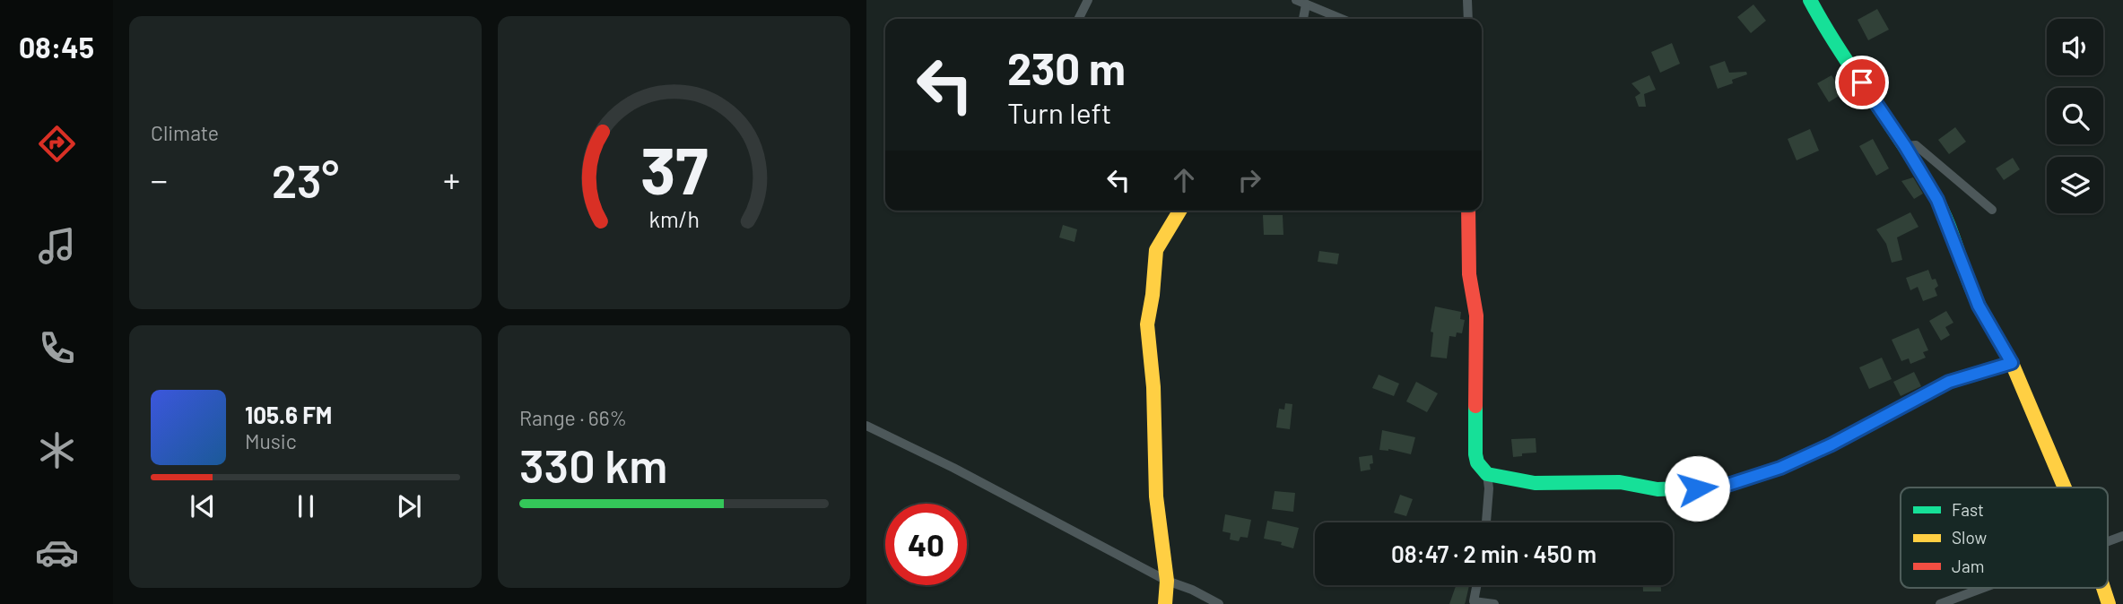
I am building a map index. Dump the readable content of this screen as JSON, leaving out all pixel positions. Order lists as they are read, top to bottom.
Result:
{
  "legend": ["Fast", "Slow", "Jam"],
  "page": {
    "tabs": "08:45",
    "tile": [
      "Climate",
      ["Range · 66%", "330 km"]
    ],
    "turn": ["230 m", "Turn left"],
    "heat": ["−", "23°", "+"],
    "song": ["105.6 FM", "Music"],
    "limit": "40",
    "trip": "08:47 · 2 min · 450 m",
    "gauge": ["37", "km/h"]
  }
}
